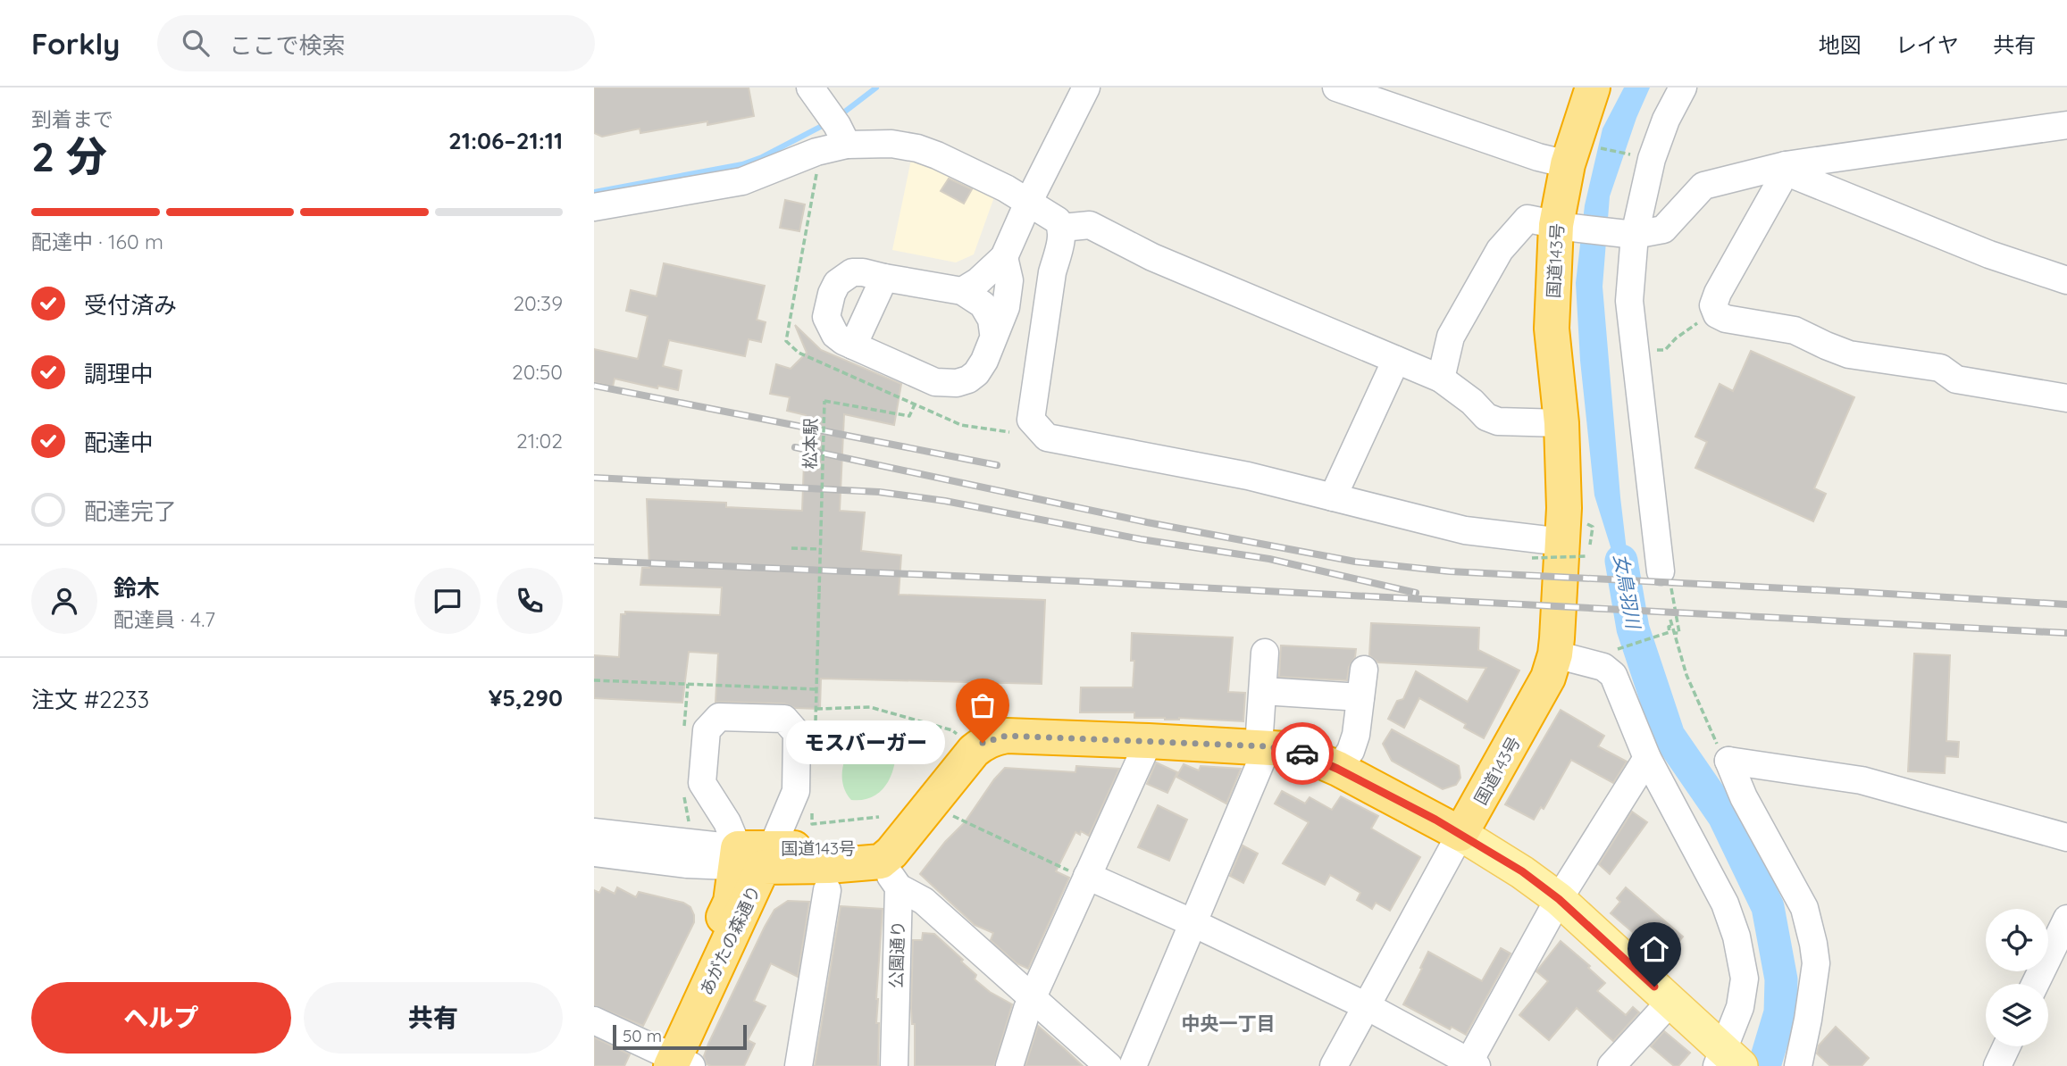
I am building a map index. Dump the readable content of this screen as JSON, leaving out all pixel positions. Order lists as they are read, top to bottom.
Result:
{
  "streets": {
    "highway": ["国道143号", "あがたの森通り"],
    "street": ["公園通り"],
    "path": ["松本駅"]
  },
  "crossings": [
    ["国道143号", "あがたの森通り"],
    ["国道143号", "公園通り"]
  ],
  "districts": ["中央一丁目"],
  "water": ["女鳥羽川"],
  "places": ["モスバーガー"],
  "scale_bar": "50 m",
  "page": {
    "header": "Forkly",
    "search": "ここで検索",
    "nav": ["地図", "レイヤ", "共有"],
    "heading": ["2 分", "到着まで", "21:06–21:11"],
    "panel": [
      "鈴木",
      "配達員 · 4.7",
      "注文 #2233",
      "¥5,290"
    ],
    "bar": "配達中 · 160 m",
    "list": [
      ["受付済み", "20:39"],
      ["調理中", "20:50"],
      ["配達中", "21:02"],
      "配達完了"
    ],
    "bubble": "モスバーガー",
    "buttons": ["ヘルプ", "共有"],
    "scale": "50 m"
  }
}
